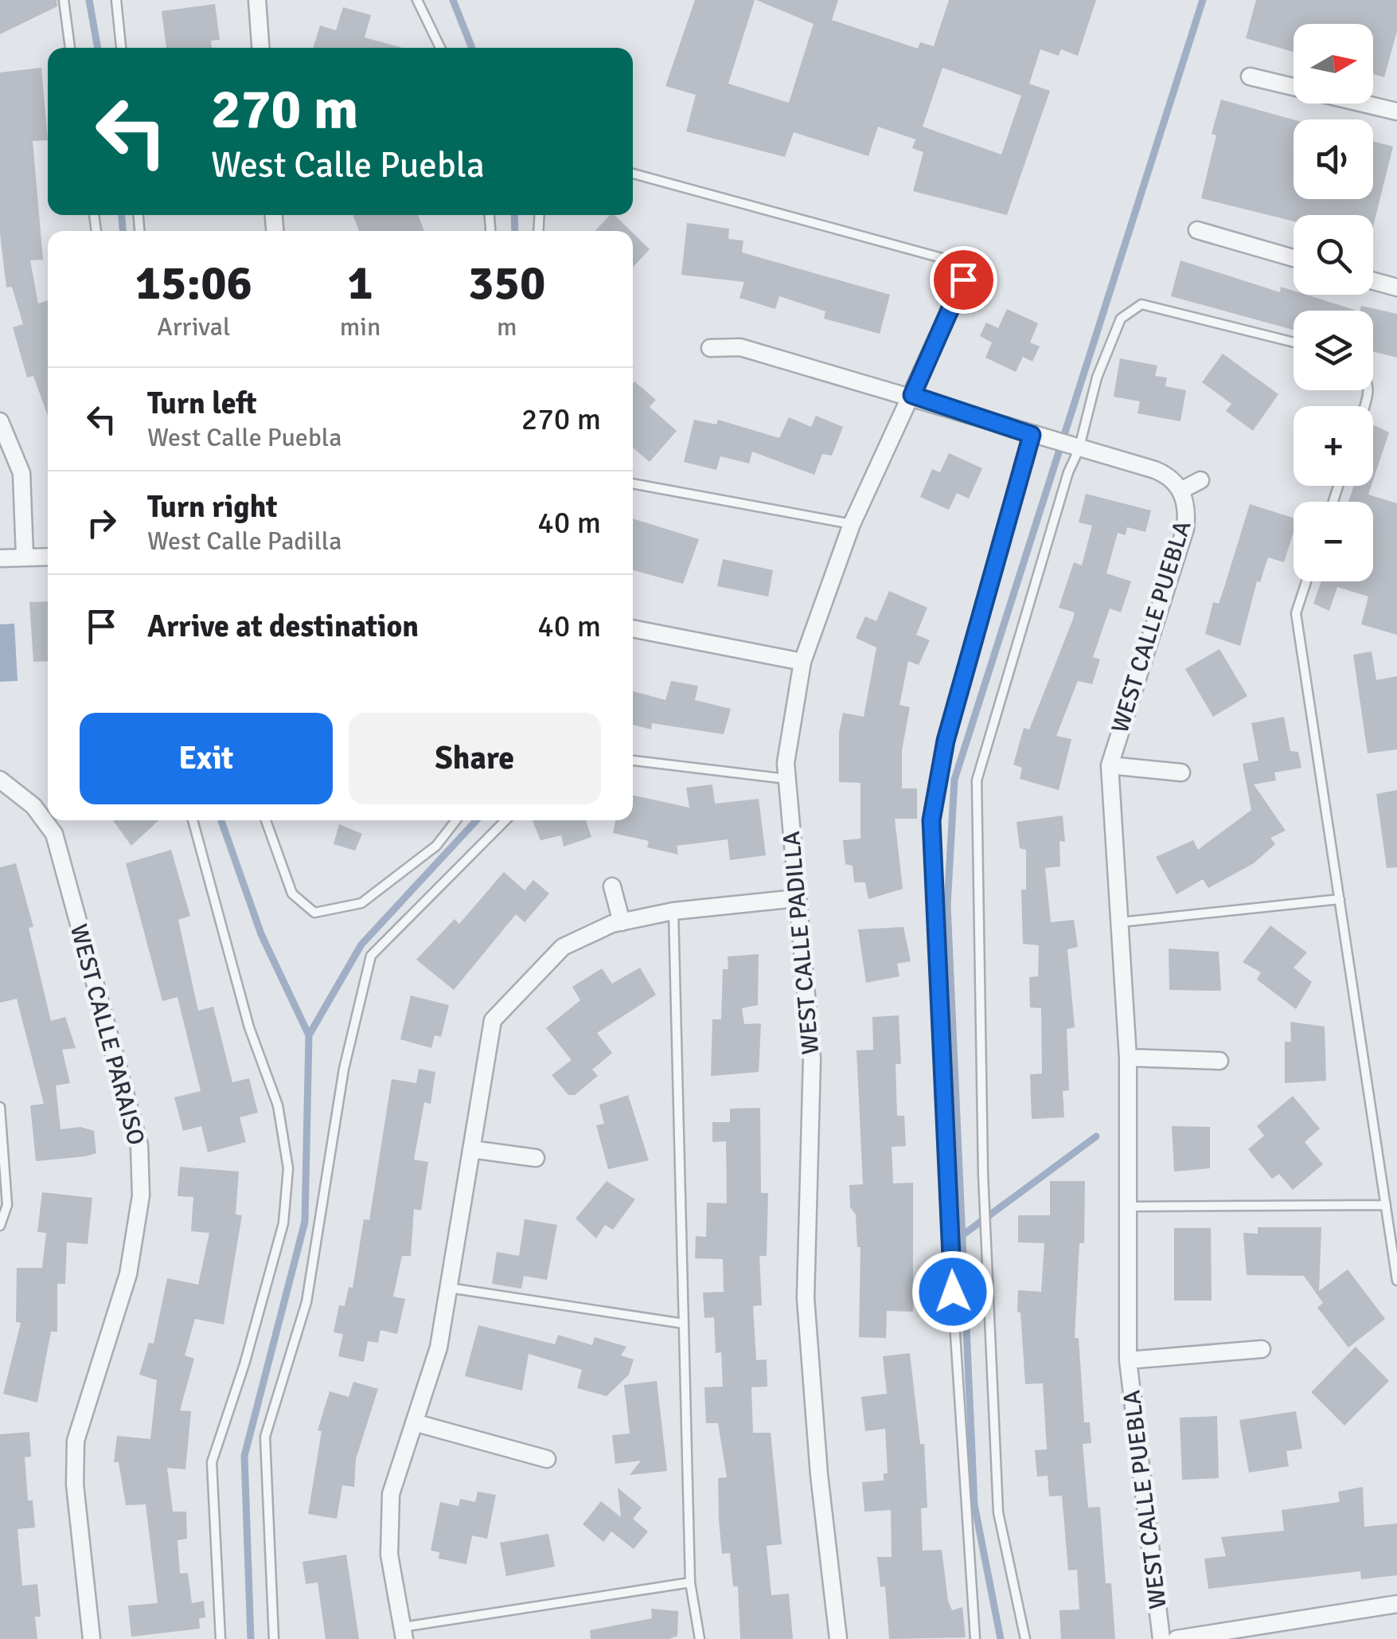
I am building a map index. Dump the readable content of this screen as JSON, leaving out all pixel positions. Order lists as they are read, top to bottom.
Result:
{
  "streets": {
    "street": ["WEST CALLE PUEBLA", "WEST CALLE PADILLA", "WEST CALLE PARAISO"]
  },
  "crossings": [
    ["WEST CALLE PUEBLA", "WEST CALLE PADILLA"]
  ],
  "north": "right",
  "page": {
    "map_buttons": ["+", "−"],
    "turn": ["270 m", "West Calle Puebla"],
    "eta": [
      "15:06",
      "Arrival",
      "1",
      "min",
      "350",
      "m"
    ],
    "list": [
      {
        "name": "Turn left",
        "note": "West Calle Puebla",
        "value": "270 m"
      },
      {
        "name": "Turn right",
        "note": "West Calle Padilla",
        "value": "40 m"
      },
      {
        "name": "Arrive at destination",
        "value": "40 m"
      }
    ],
    "buttons": ["Exit", "Share"]
  }
}
